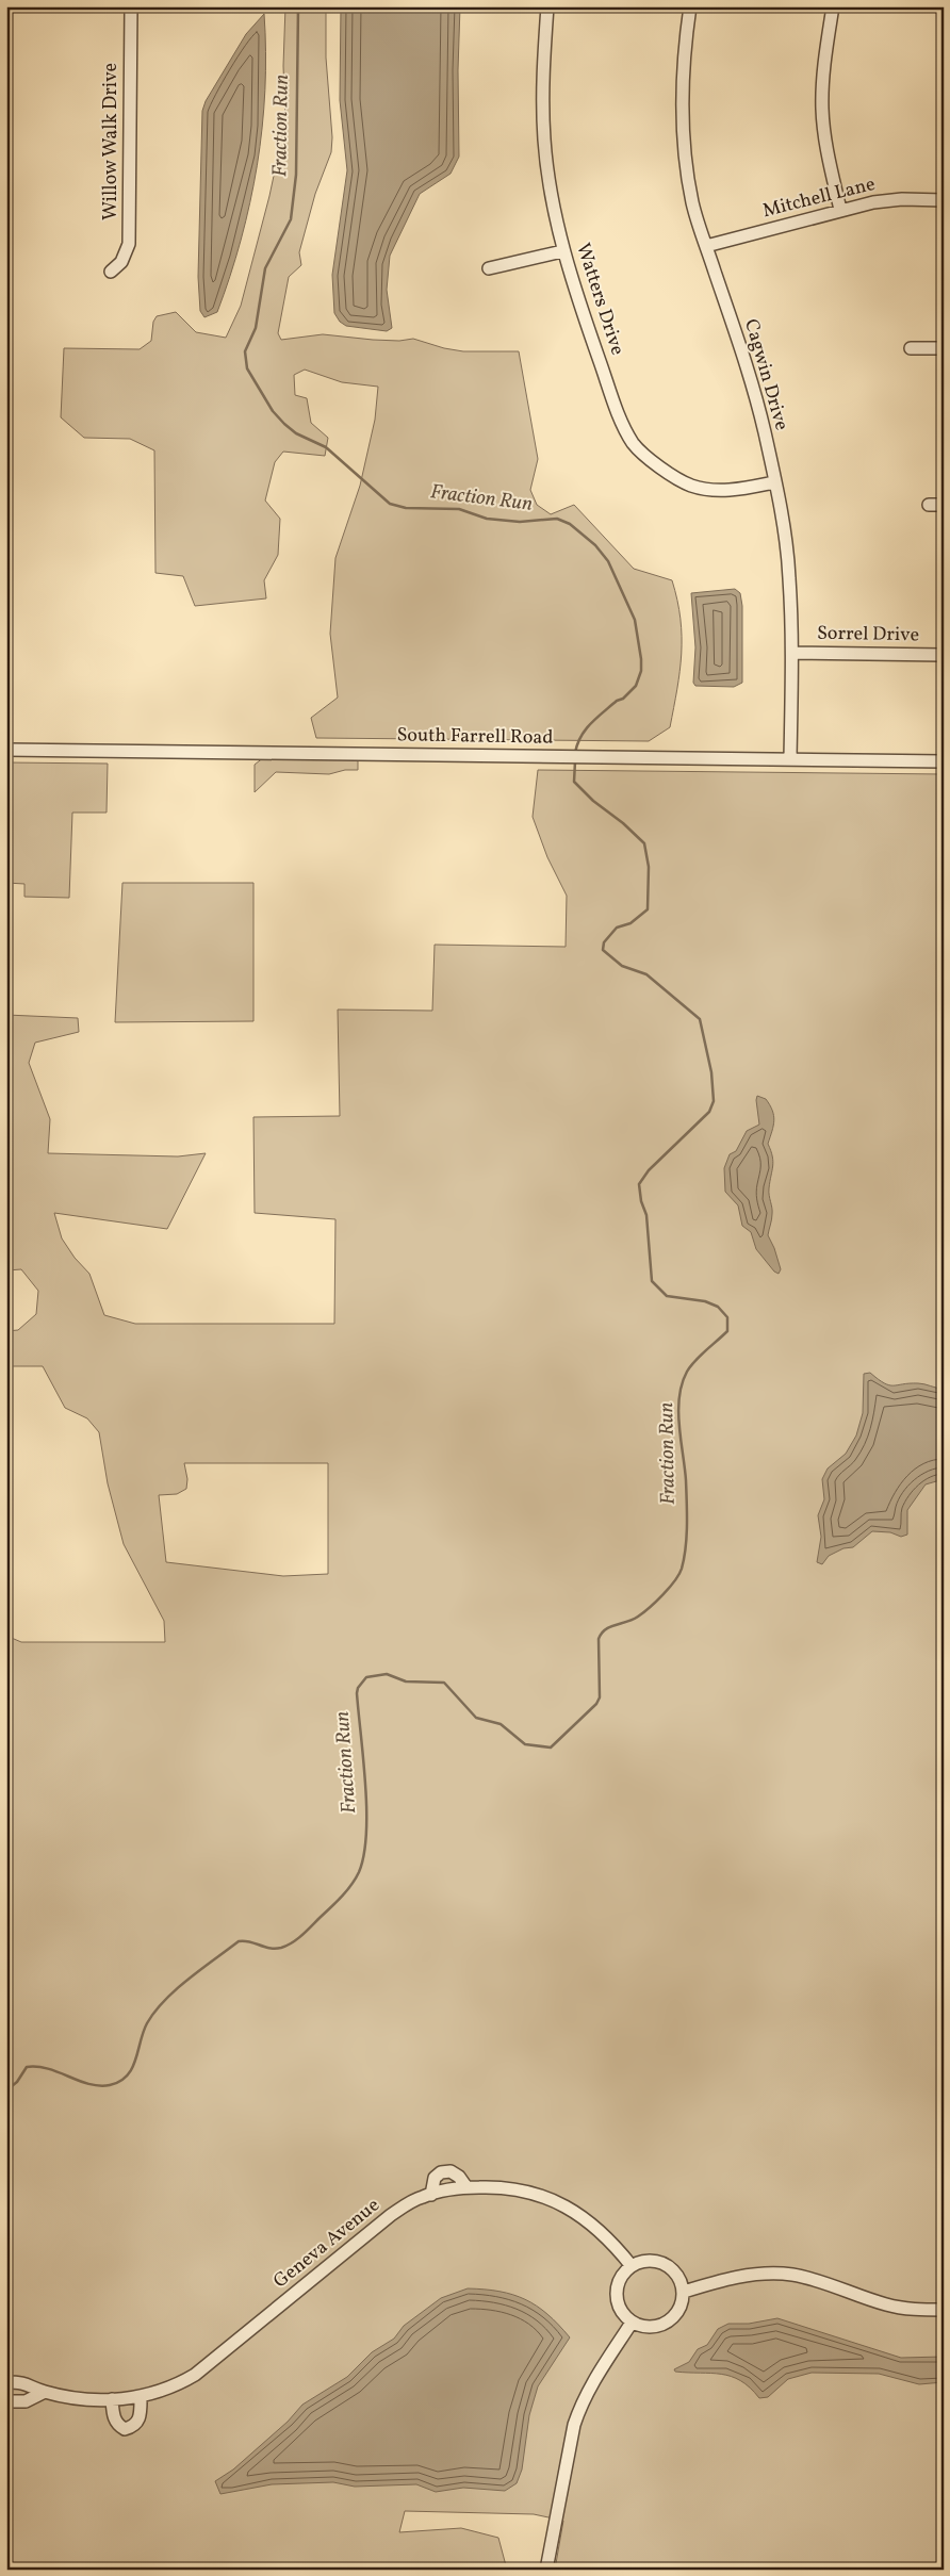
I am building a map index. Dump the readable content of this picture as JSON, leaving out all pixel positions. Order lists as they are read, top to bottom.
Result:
{
  "streets": {
    "street": [
      "Willow Walk Drive",
      "Mitchell Lane",
      "Watters Drive",
      "Cagwin Drive",
      "Sorrel Drive",
      "South Farrell Road",
      "Geneva Avenue"
    ]
  },
  "crossings": [
    ["Mitchell Lane", "Cagwin Drive"],
    ["Watters Drive", "Cagwin Drive"],
    ["Cagwin Drive", "Sorrel Drive"],
    ["Cagwin Drive", "South Farrell Road"]
  ],
  "water": ["Fraction Run"]
}
